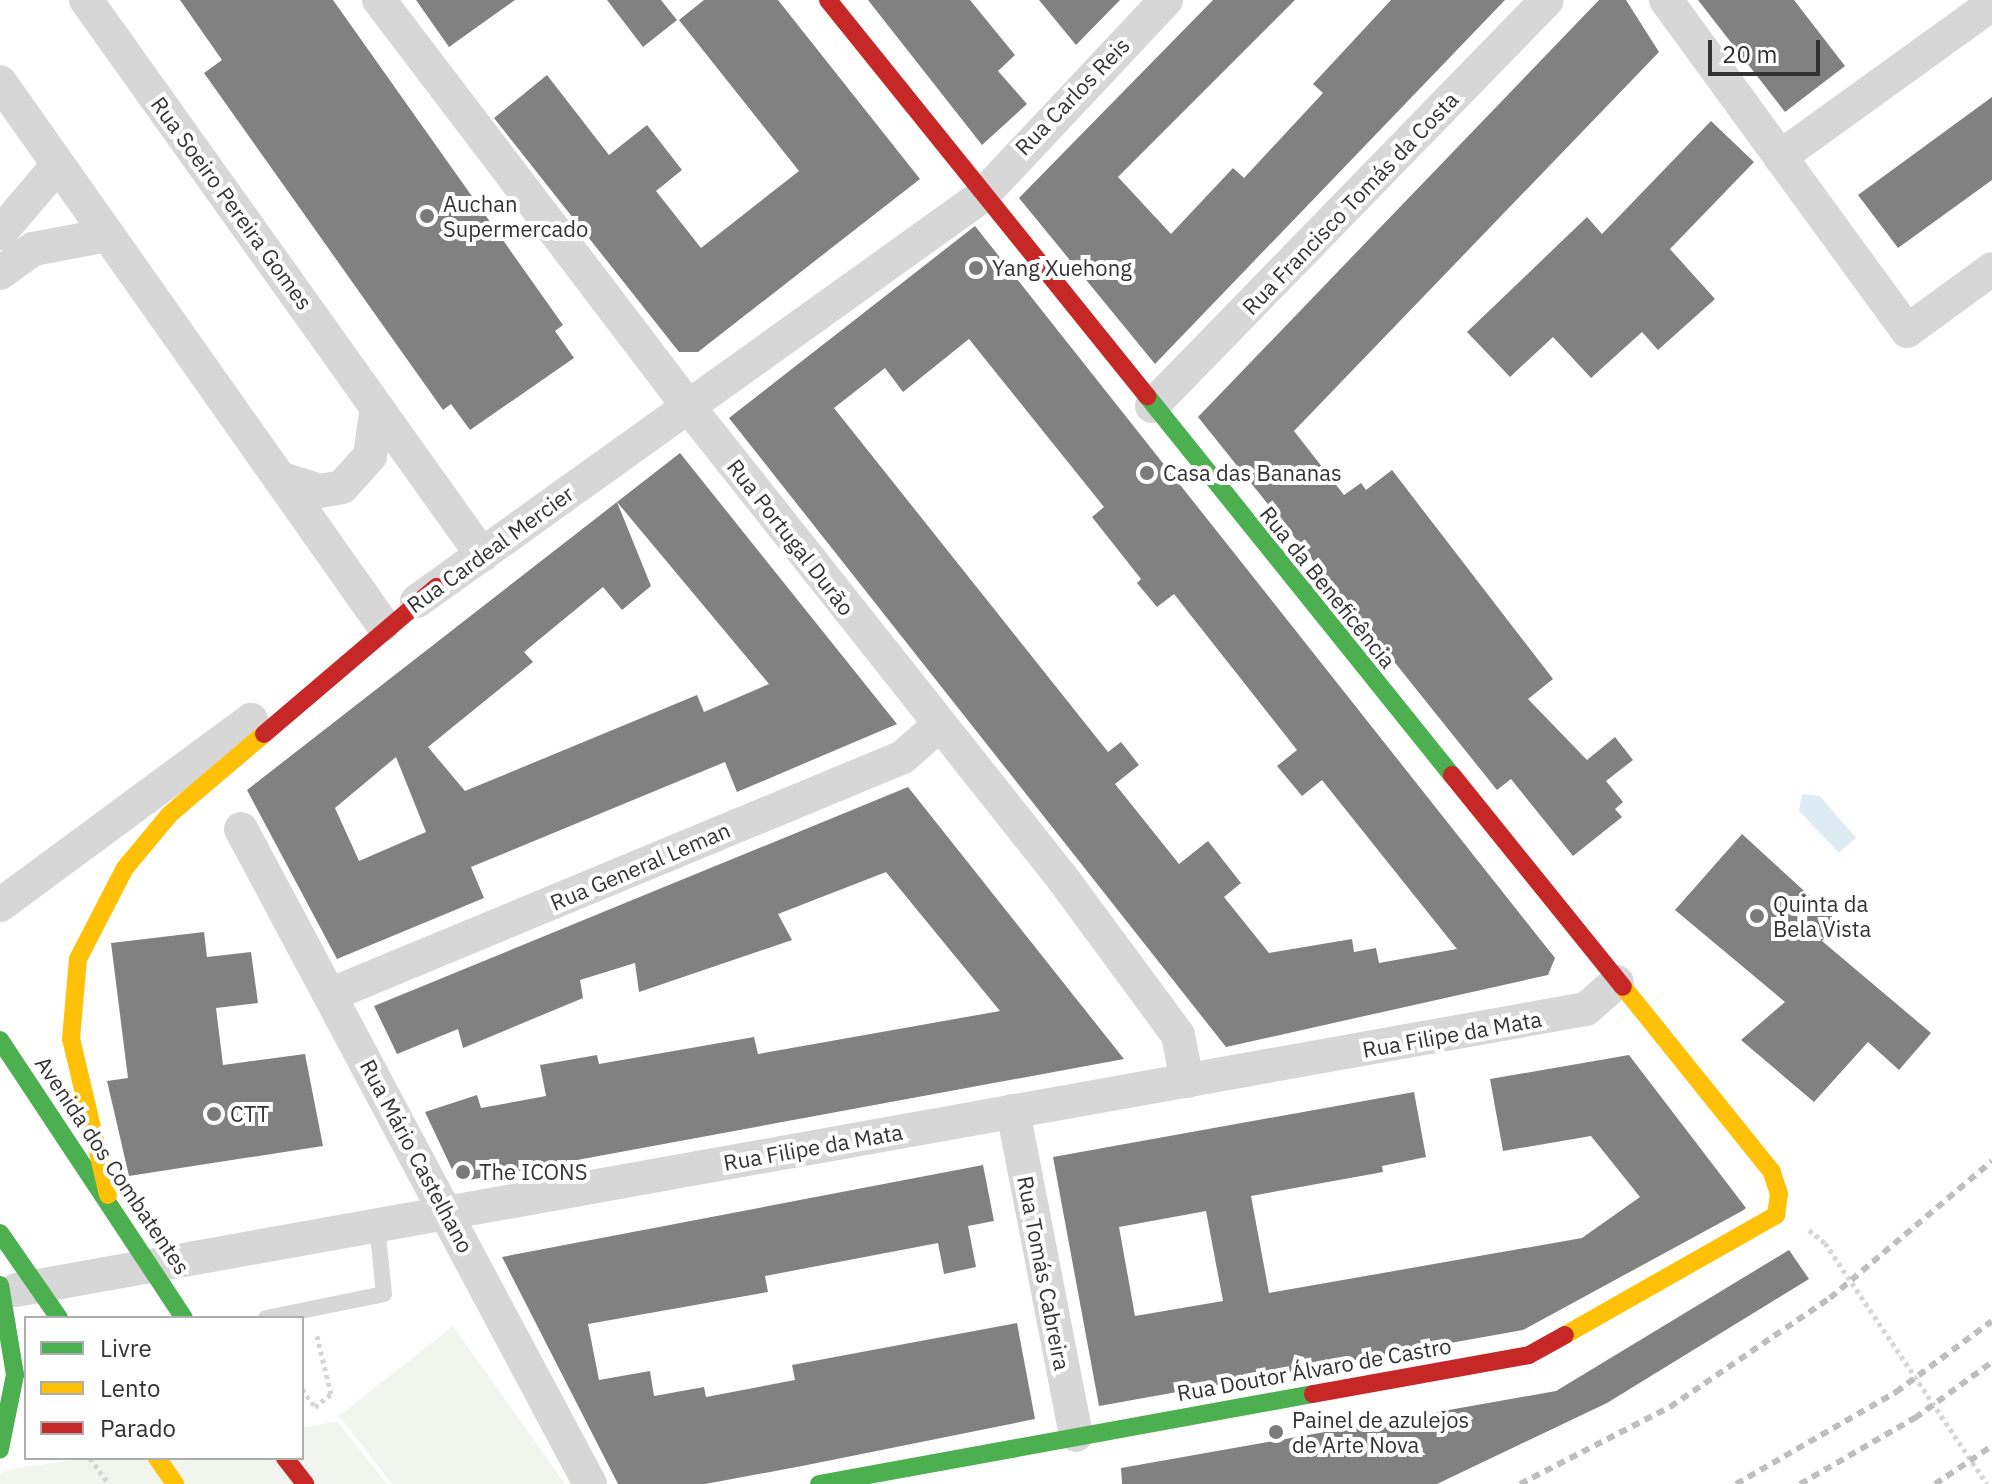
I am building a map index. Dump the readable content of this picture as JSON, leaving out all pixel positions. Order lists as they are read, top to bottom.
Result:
{
  "streets": {
    "street": [
      "Rua Carlos Reis",
      "Rua Soeiro Pereira Gomes",
      "Rua Francisco Tomás da Costa",
      "Rua Portugal Durão",
      "Rua Cardeal Mercier",
      "Rua da Beneficência",
      "Rua General Leman",
      "Rua Filipe da Mata",
      "Rua Mário Castelhano",
      "Avenida dos Combatentes",
      "Rua Tomás Cabreira",
      "Rua Doutor Álvaro de Castro"
    ]
  },
  "crossings": [
    ["Rua Carlos Reis", "Rua Cardeal Mercier"],
    ["Rua Carlos Reis", "Rua da Beneficência"],
    ["Rua Soeiro Pereira Gomes", "Rua Cardeal Mercier"],
    ["Rua Francisco Tomás da Costa", "Rua da Beneficência"],
    ["Rua Portugal Durão", "Rua Cardeal Mercier"],
    ["Rua Portugal Durão", "Rua General Leman"],
    ["Rua Portugal Durão", "Rua Filipe da Mata"],
    ["Rua Cardeal Mercier", "Rua da Beneficência"],
    ["Rua da Beneficência", "Rua Filipe da Mata"],
    ["Rua da Beneficência", "Rua Doutor Álvaro de Castro"],
    ["Rua General Leman", "Rua Mário Castelhano"],
    ["Rua Filipe da Mata", "Rua Mário Castelhano"],
    ["Rua Filipe da Mata", "Rua Tomás Cabreira"],
    ["Rua Tomás Cabreira", "Rua Doutor Álvaro de Castro"]
  ],
  "places": [
    "Auchan Supermercado",
    "Yang Xuehong",
    "Casa das Bananas",
    "Quinta da Bela Vista",
    "CTT",
    "The ICONS",
    "Painel de azulejos de Arte Nova"
  ],
  "legend": ["Livre", "Lento", "Parado"],
  "scale_bar": "20 m"
}
